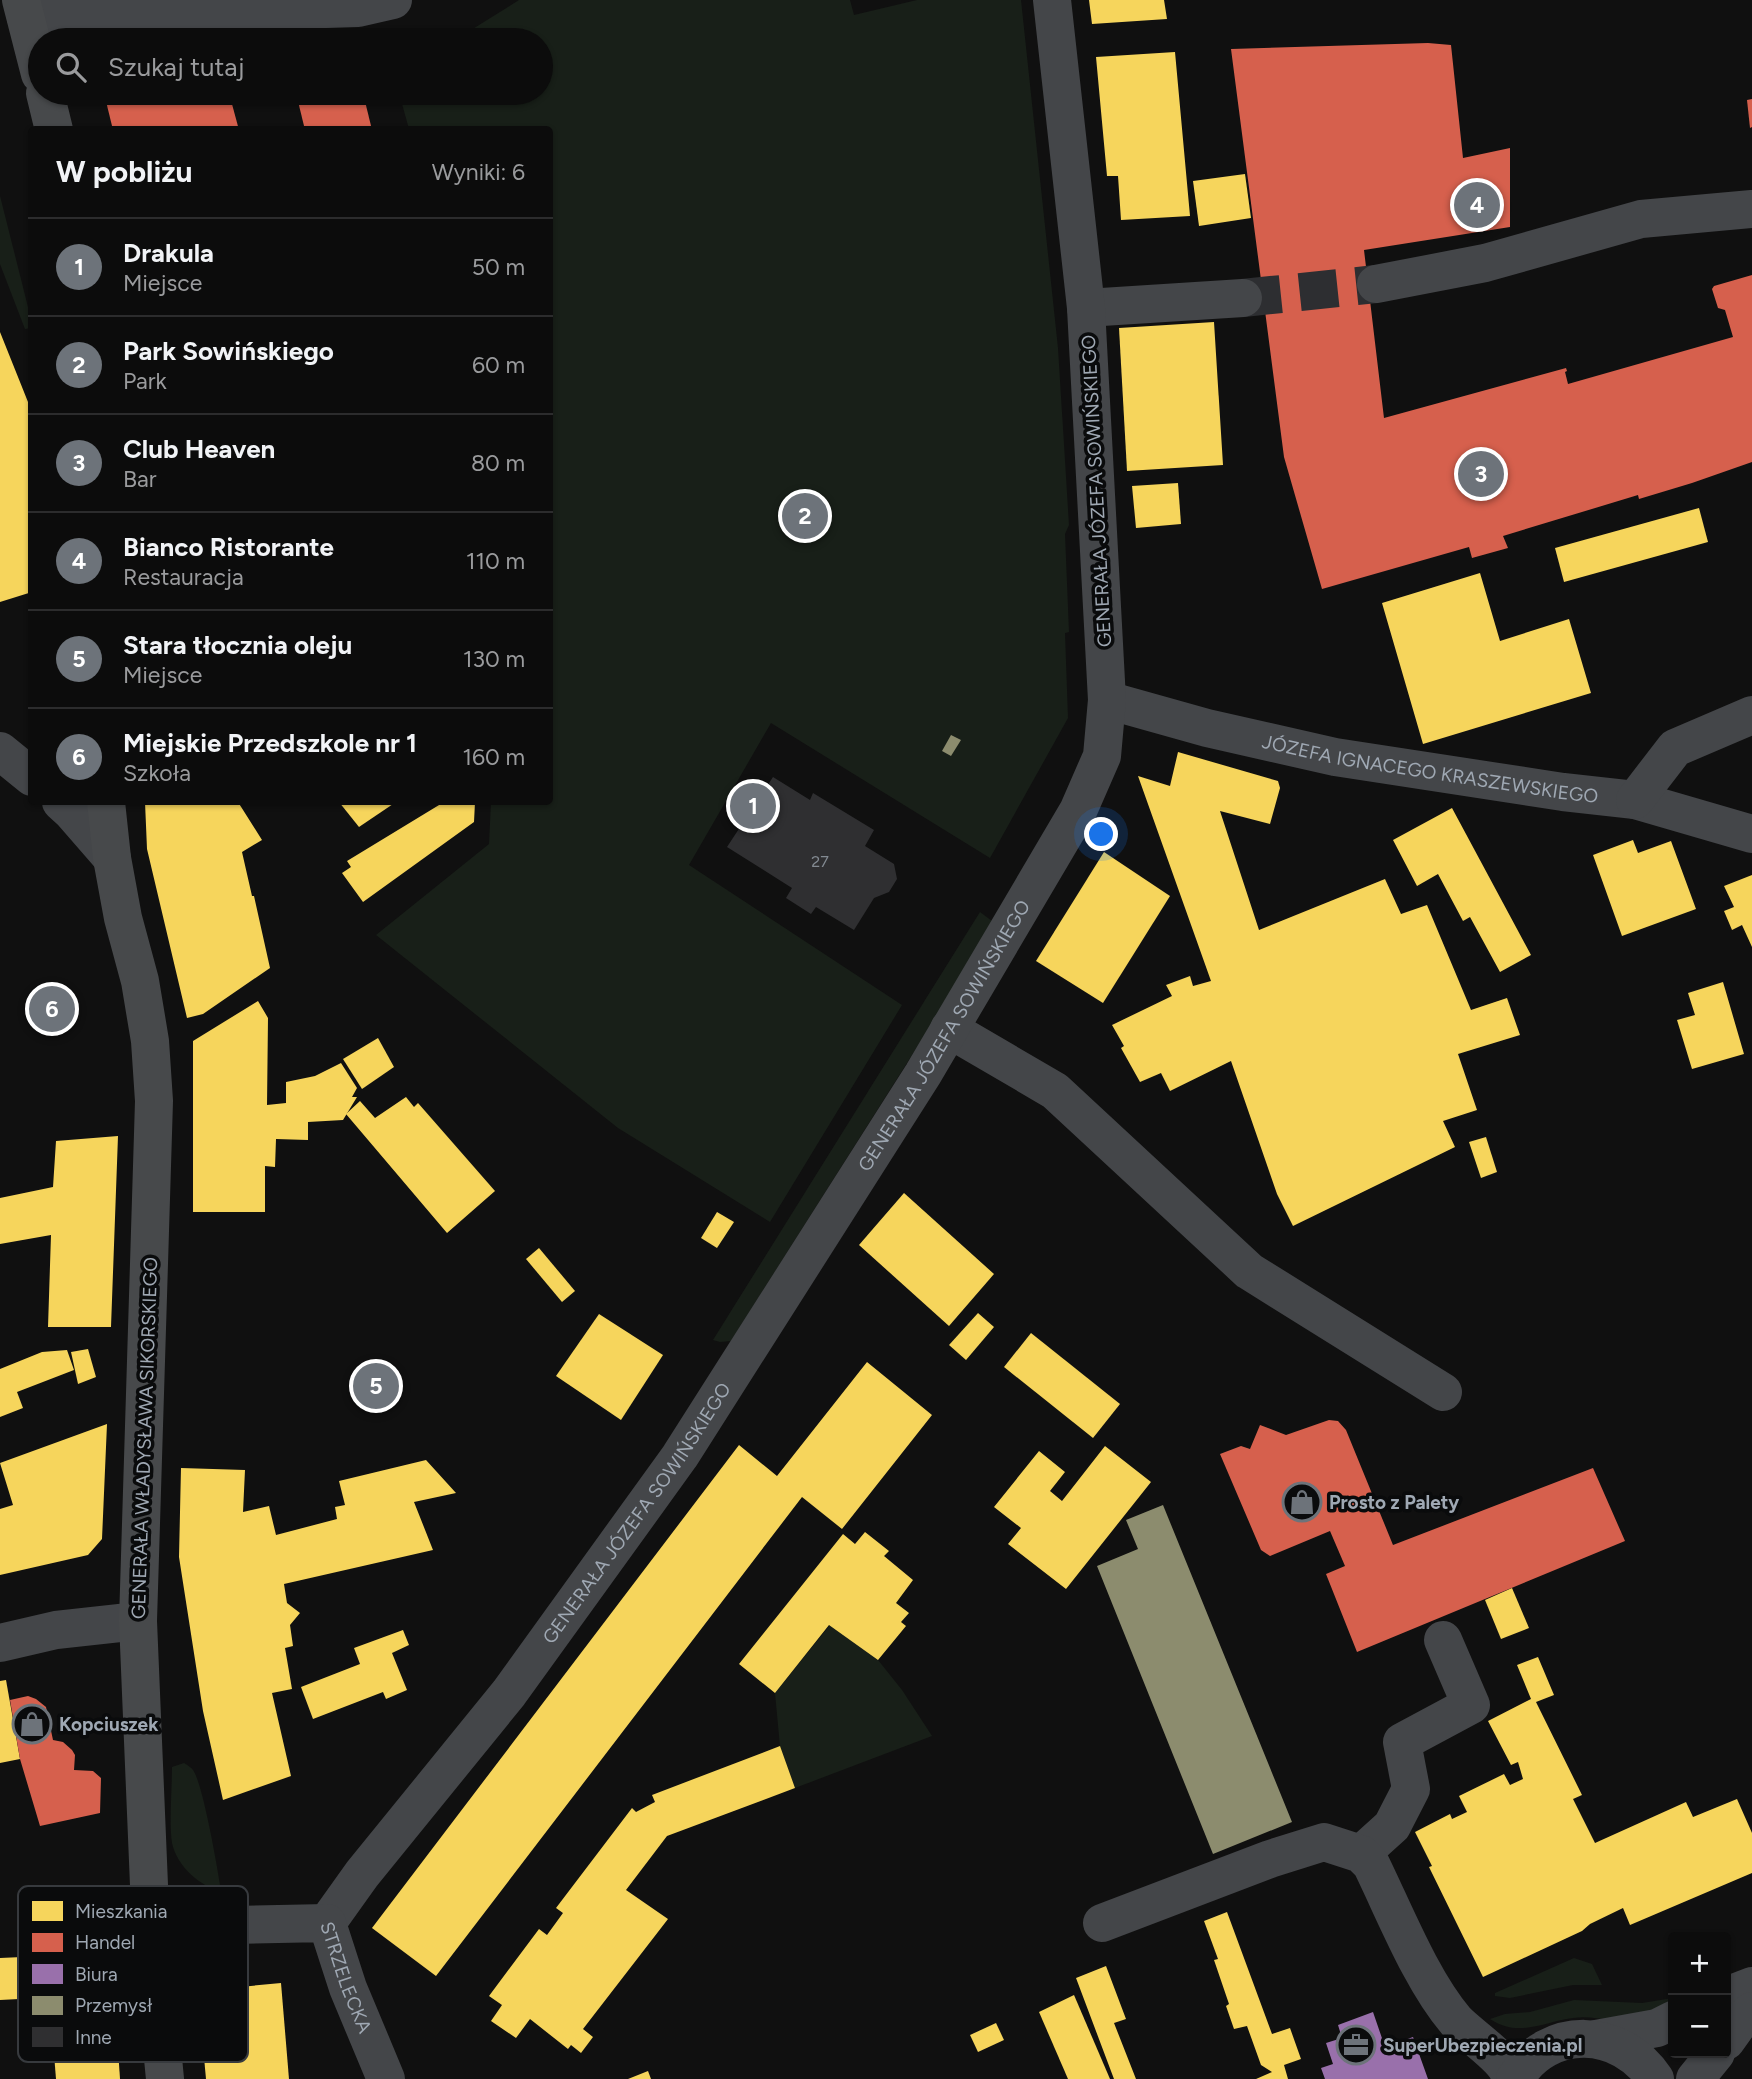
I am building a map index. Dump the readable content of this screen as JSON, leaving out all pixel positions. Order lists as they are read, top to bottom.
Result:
{
  "streets": {
    "main road": ["GENERAŁA WŁADYSŁAWA SIKORSKIEGO"],
    "street": ["GENERAŁA JÓZEFA SOWIŃSKIEGO", "JÓZEFA IGNACEGO KRASZEWSKIEGO", "STRZELECKA"]
  },
  "crossings": [
    ["GENERAŁA JÓZEFA SOWIŃSKIEGO", "JÓZEFA IGNACEGO KRASZEWSKIEGO"],
    ["GENERAŁA JÓZEFA SOWIŃSKIEGO", "STRZELECKA"]
  ],
  "places": {
    "shop": ["Prosto z Palety", "Kopciuszek"],
    "office": ["SuperUbezpieczenia.pl"]
  },
  "house_numbers": ["27"],
  "legend": [
    "Mieszkania",
    "Handel",
    "Biura",
    "Przemysł",
    "Inne"
  ],
  "page": {
    "search": "Szukaj tutaj",
    "heading": ["W pobliżu", "Wyniki: 6"],
    "pins": [
      "4",
      "3",
      "2",
      "1",
      "6",
      "5"
    ],
    "list": [
      {
        "mark": "1",
        "name": "Drakula",
        "note": "Miejsce",
        "value": "50 m"
      },
      {
        "mark": "2",
        "name": "Park Sowińskiego",
        "note": "Park",
        "value": "60 m"
      },
      {
        "mark": "3",
        "name": "Club Heaven",
        "note": "Bar",
        "value": "80 m"
      },
      {
        "mark": "4",
        "name": "Bianco Ristorante",
        "note": "Restauracja",
        "value": "110 m"
      },
      {
        "mark": "5",
        "name": "Stara tłocznia oleju",
        "note": "Miejsce",
        "value": "130 m"
      },
      {
        "mark": "6",
        "name": "Miejskie Przedszkole nr 1",
        "note": "Szkoła",
        "value": "160 m"
      }
    ],
    "map_buttons": ["+", "−"]
  }
}
